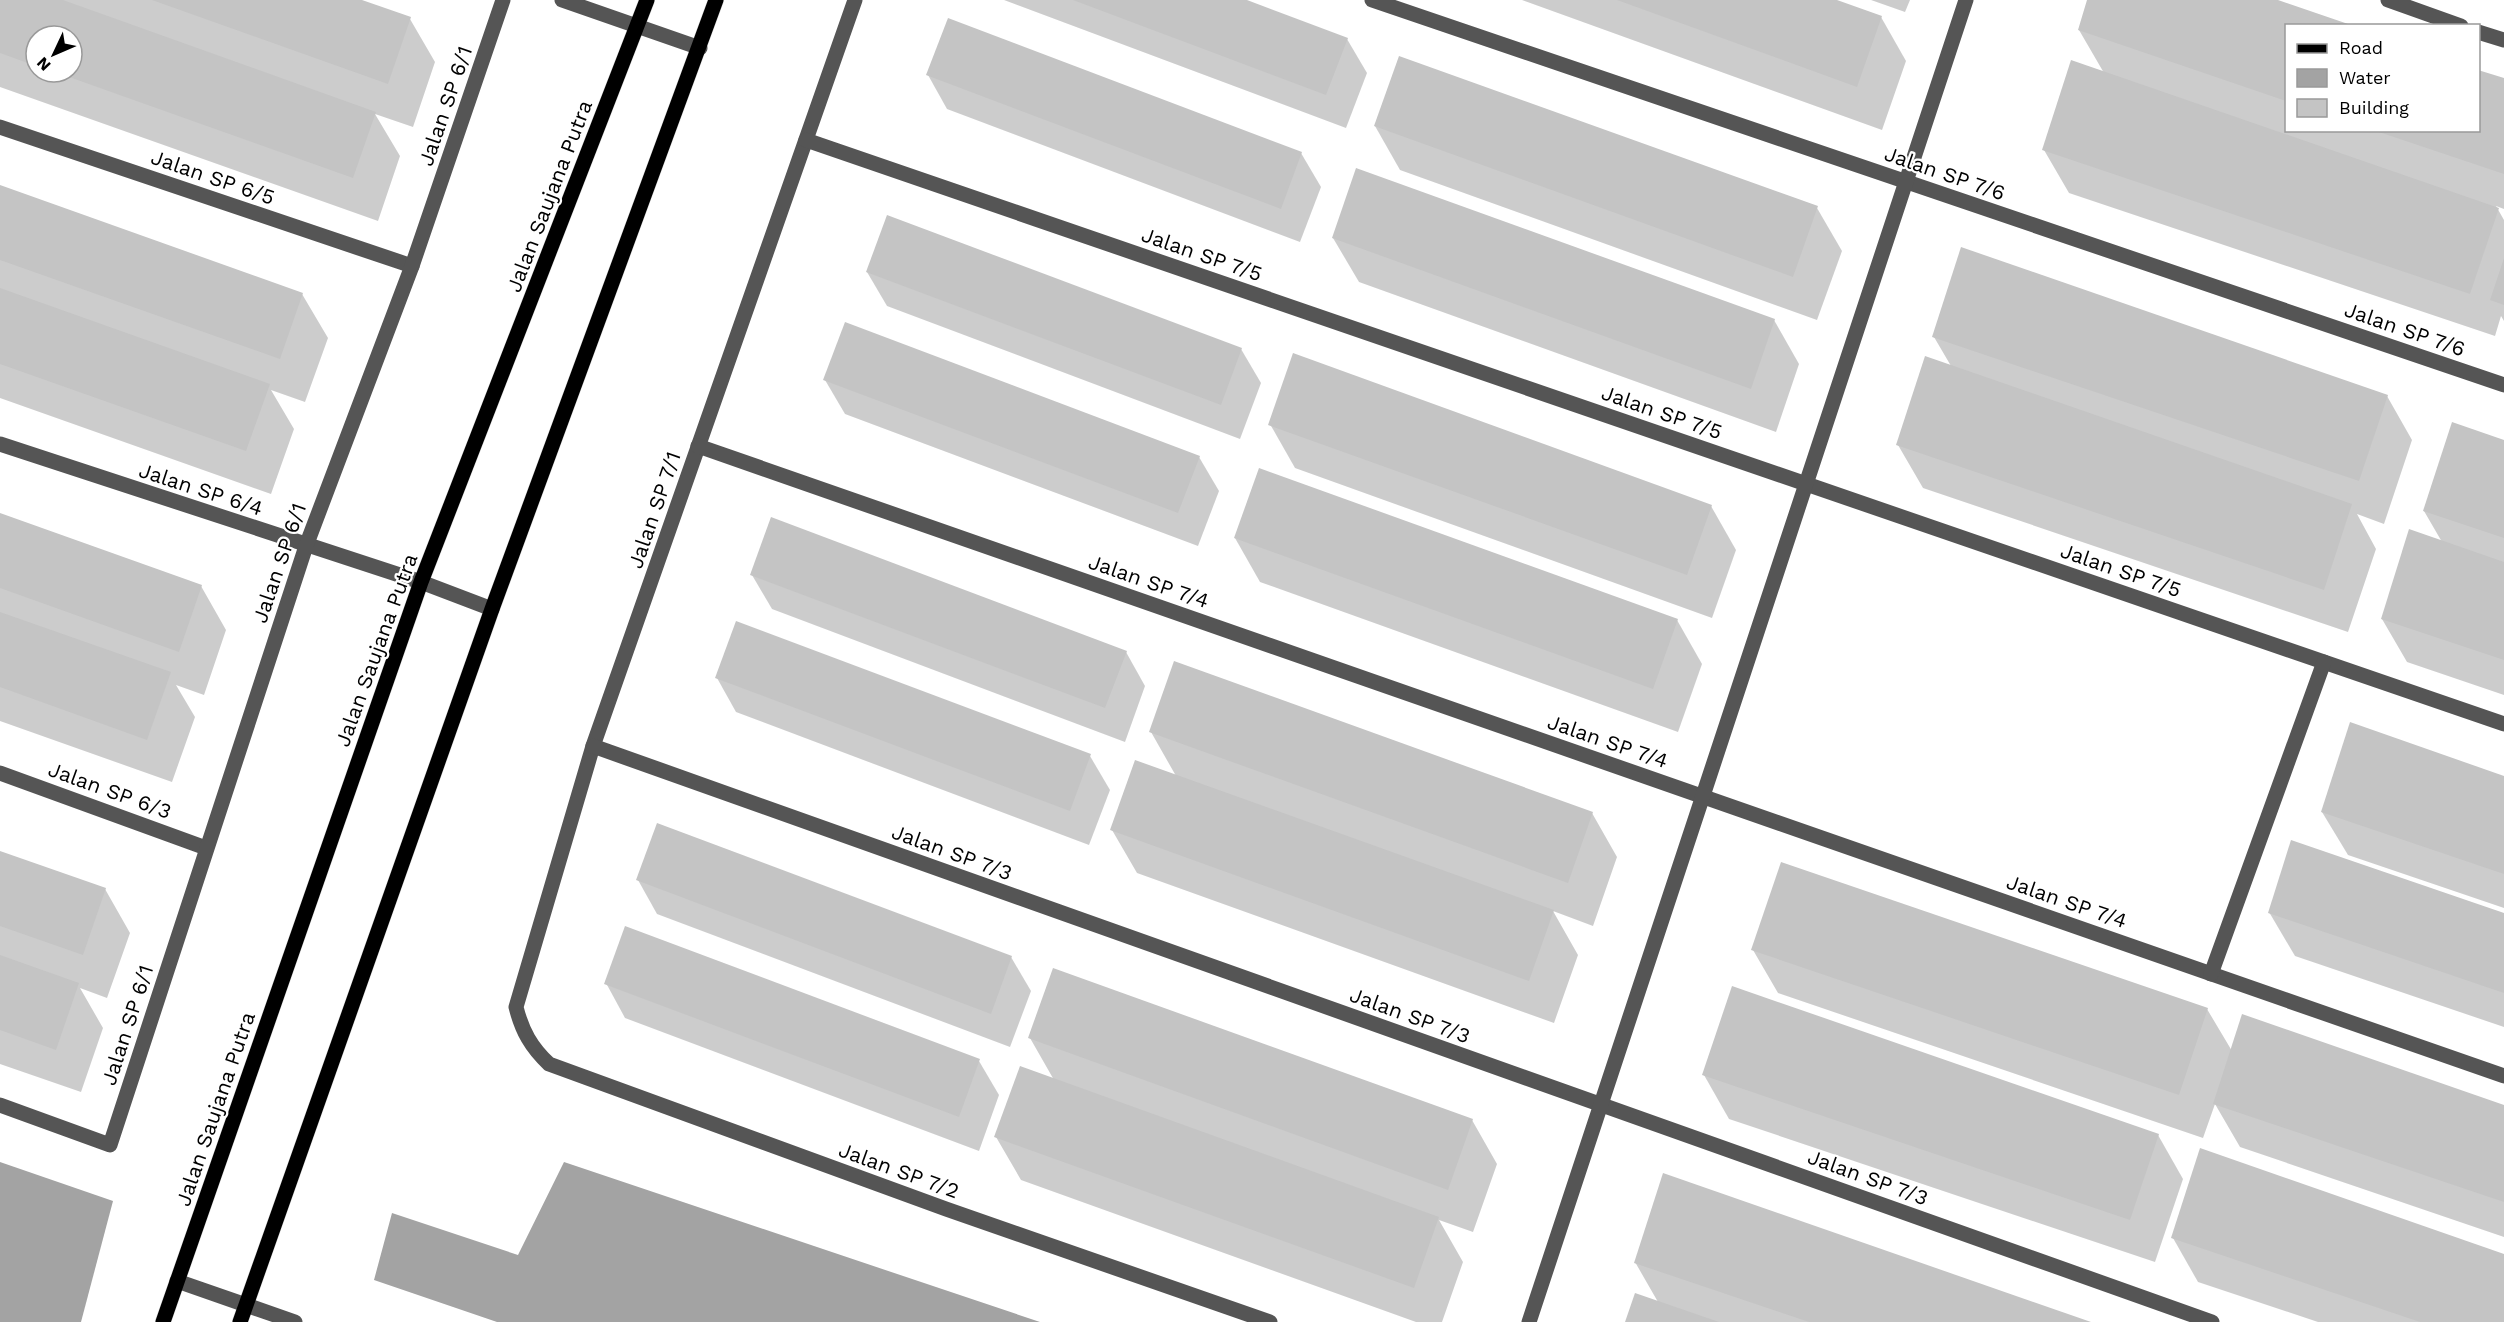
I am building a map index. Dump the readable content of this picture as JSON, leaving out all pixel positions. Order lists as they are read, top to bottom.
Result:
{
  "streets": {
    "main road": ["Jalan Saujana Putra"],
    "street": [
      "Jalan SP 6/1",
      "Jalan SP 7/6",
      "Jalan SP 6/5",
      "Jalan SP 7/5",
      "Jalan SP 6/4",
      "Jalan SP 7/1",
      "Jalan SP 7/4",
      "Jalan SP 6/3",
      "Jalan SP 7/3",
      "Jalan SP 7/2"
    ]
  },
  "crossings": [
    ["Jalan SP 6/1", "Jalan SP 6/5"],
    ["Jalan SP 6/1", "Jalan SP 6/4"],
    ["Jalan SP 6/1", "Jalan SP 6/3"],
    ["Jalan Saujana Putra", "Jalan SP 6/4"],
    ["Jalan SP 7/5", "Jalan SP 7/1"],
    ["Jalan SP 7/1", "Jalan SP 7/4"],
    ["Jalan SP 7/1", "Jalan SP 7/3"],
    ["Jalan SP 7/1", "Jalan SP 7/2"]
  ],
  "legend": ["Road", "Water", "Building"],
  "north": "bottom left"
}
